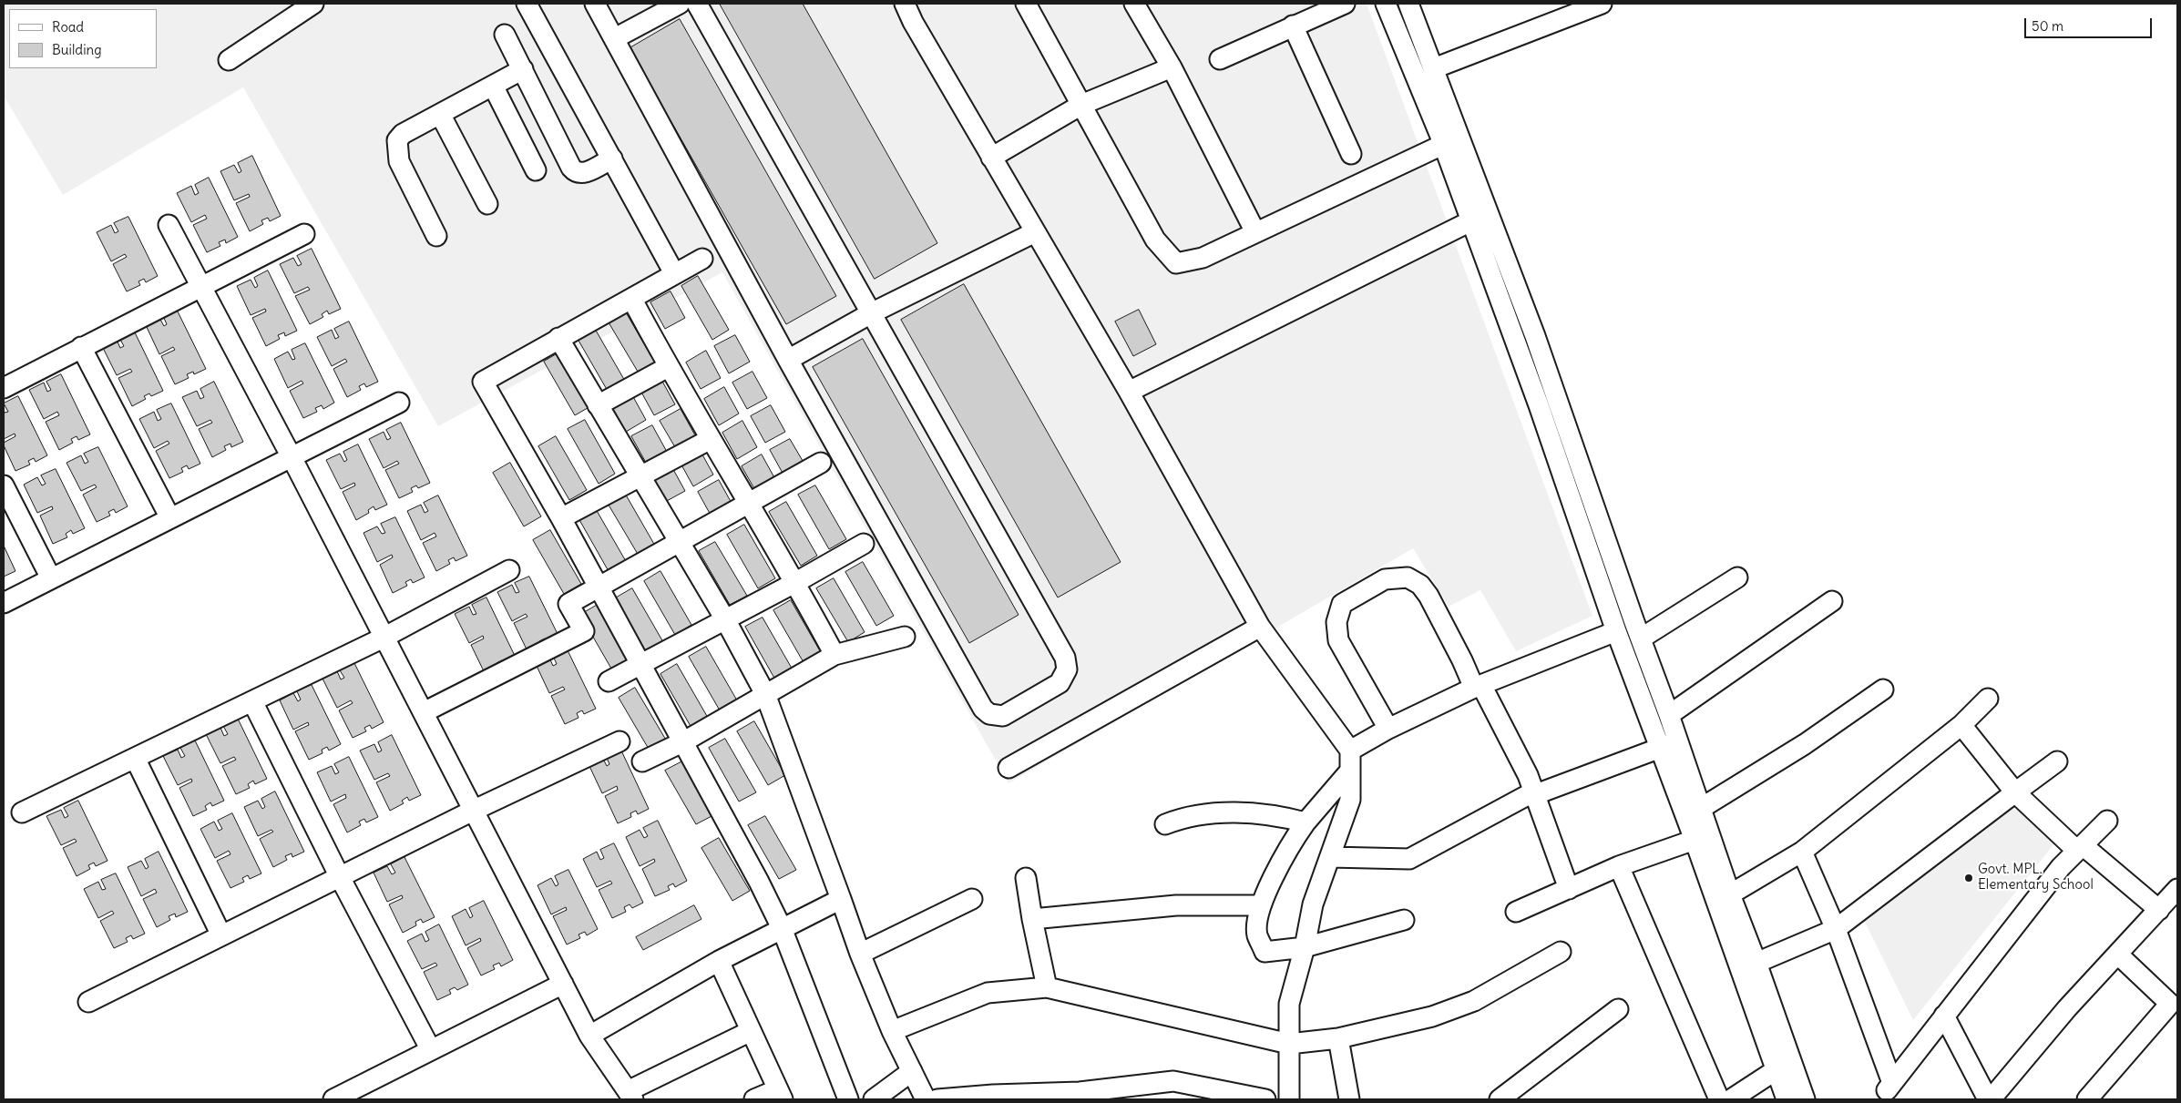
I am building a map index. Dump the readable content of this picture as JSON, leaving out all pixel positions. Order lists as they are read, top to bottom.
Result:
{
  "places": ["Govt. MPL. Elementary School"],
  "legend": ["Road", "Building"],
  "scale_bar": "50 m"
}
